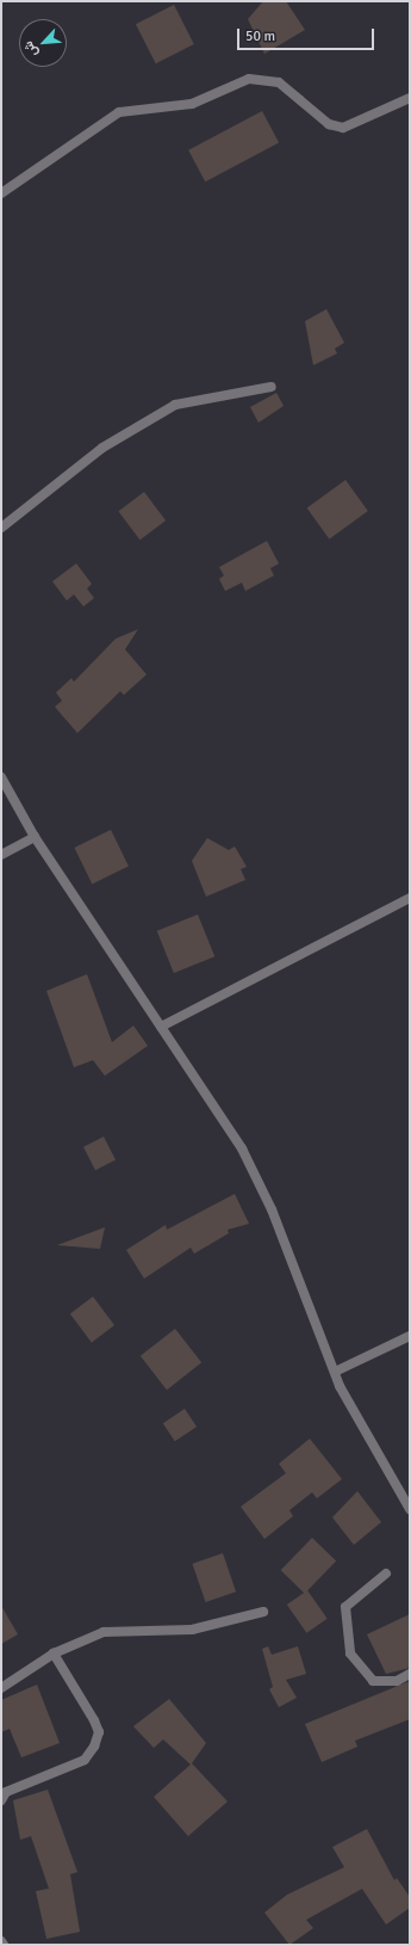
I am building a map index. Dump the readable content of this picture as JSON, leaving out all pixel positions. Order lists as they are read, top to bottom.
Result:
{
  "scale_bar": "50 m",
  "north": "bottom left"
}
